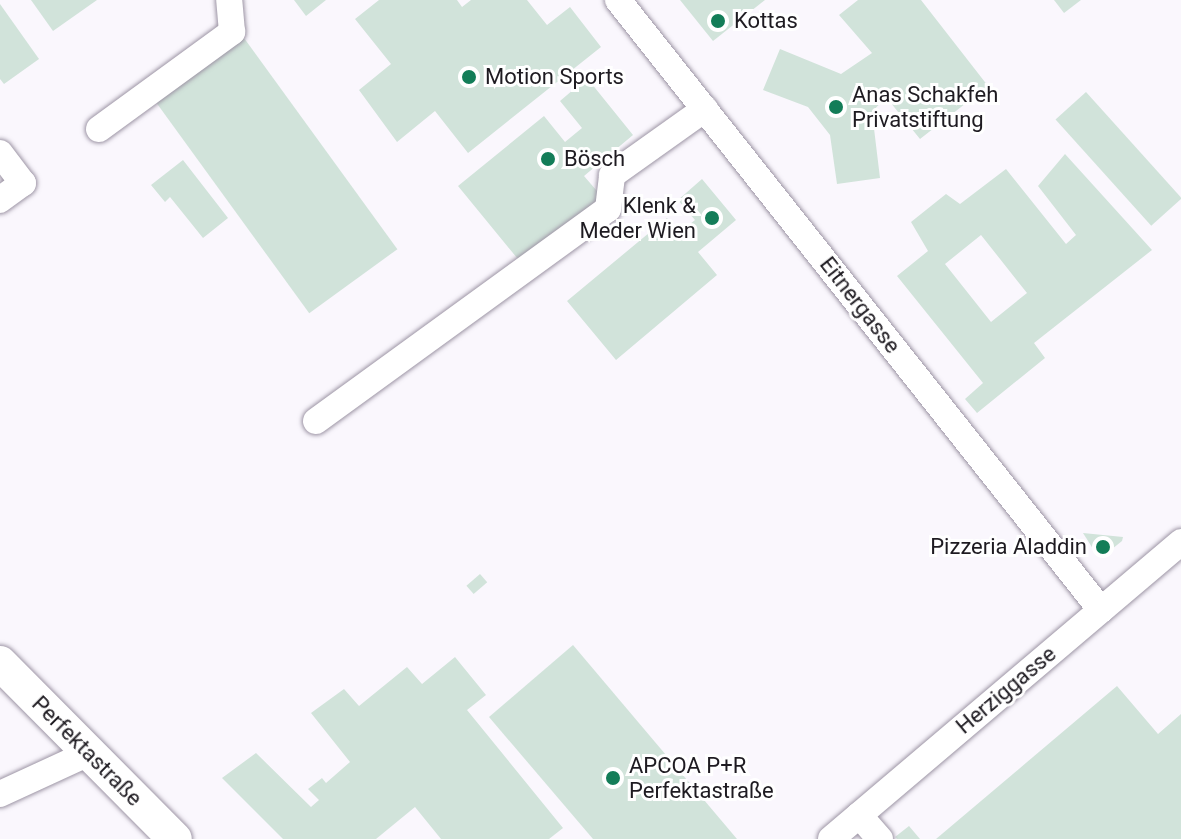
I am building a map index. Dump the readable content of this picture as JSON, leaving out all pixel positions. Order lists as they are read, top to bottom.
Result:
{
  "streets": {
    "main road": ["Perfektastraße"],
    "street": ["Eitnergasse", "Herziggasse"]
  },
  "crossings": [
    ["Eitnergasse", "Herziggasse"]
  ],
  "places": [
    "Kottas",
    "Motion Sports",
    "Anas Schakfeh Privatstiftung",
    "Bösch",
    "Klenk & Meder Wien",
    "Pizzeria Aladdin",
    "APCOA P+R Perfektastraße"
  ]
}
